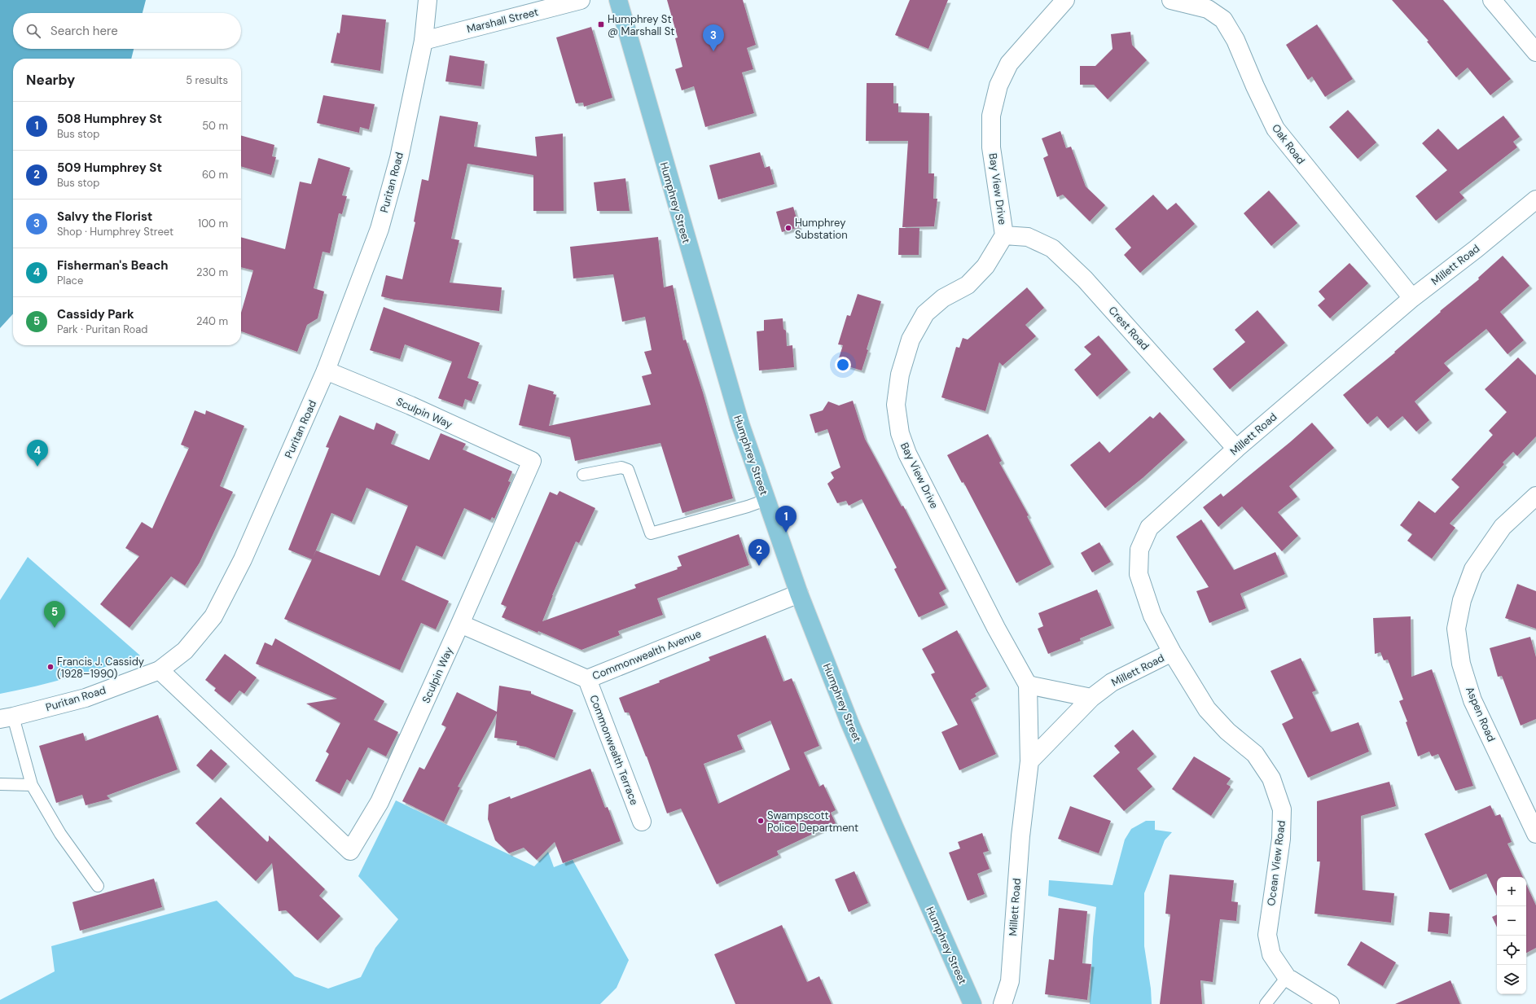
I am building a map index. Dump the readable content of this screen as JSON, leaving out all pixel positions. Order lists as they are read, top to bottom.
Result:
{
  "streets": {
    "main road": ["Humphrey Street"],
    "street": [
      "Marshall Street",
      "Oak Road",
      "Puritan Road",
      "Bay View Drive",
      "Millett Road",
      "Crest Road",
      "Sculpin Way",
      "Commonwealth Avenue",
      "Aspen Road",
      "Commonwealth Terrace",
      "Ocean View Road"
    ]
  },
  "crossings": [
    ["Marshall Street", "Puritan Road"],
    ["Oak Road", "Millett Road"],
    ["Puritan Road", "Sculpin Way"],
    ["Bay View Drive", "Millett Road"],
    ["Bay View Drive", "Crest Road"],
    ["Humphrey Street", "Commonwealth Avenue"],
    ["Millett Road", "Crest Road"],
    ["Millett Road", "Ocean View Road"],
    ["Sculpin Way", "Commonwealth Avenue"],
    ["Commonwealth Avenue", "Commonwealth Terrace"]
  ],
  "places": {
    "transit": ["Humphrey St @ Marshall St"],
    "other": ["Humphrey Substation", "Francis J. Cassidy (1928–1990)", "Swampscott Police Department"]
  },
  "page": {
    "search": "Search here",
    "pins": [
      "3",
      "4",
      "1",
      "2",
      "5"
    ],
    "heading": ["Nearby", "5 results"],
    "list": [
      {
        "mark": "1",
        "name": "508 Humphrey St",
        "note": "Bus stop",
        "value": "50 m"
      },
      {
        "mark": "2",
        "name": "509 Humphrey St",
        "note": "Bus stop",
        "value": "60 m"
      },
      {
        "mark": "3",
        "name": "Salvy the Florist",
        "note": "Shop · Humphrey Street",
        "value": "100 m"
      },
      {
        "mark": "4",
        "name": "Fisherman's Beach",
        "note": "Place",
        "value": "230 m"
      },
      {
        "mark": "5",
        "name": "Cassidy Park",
        "note": "Park · Puritan Road",
        "value": "240 m"
      }
    ],
    "map_buttons": ["+", "−"]
  }
}
